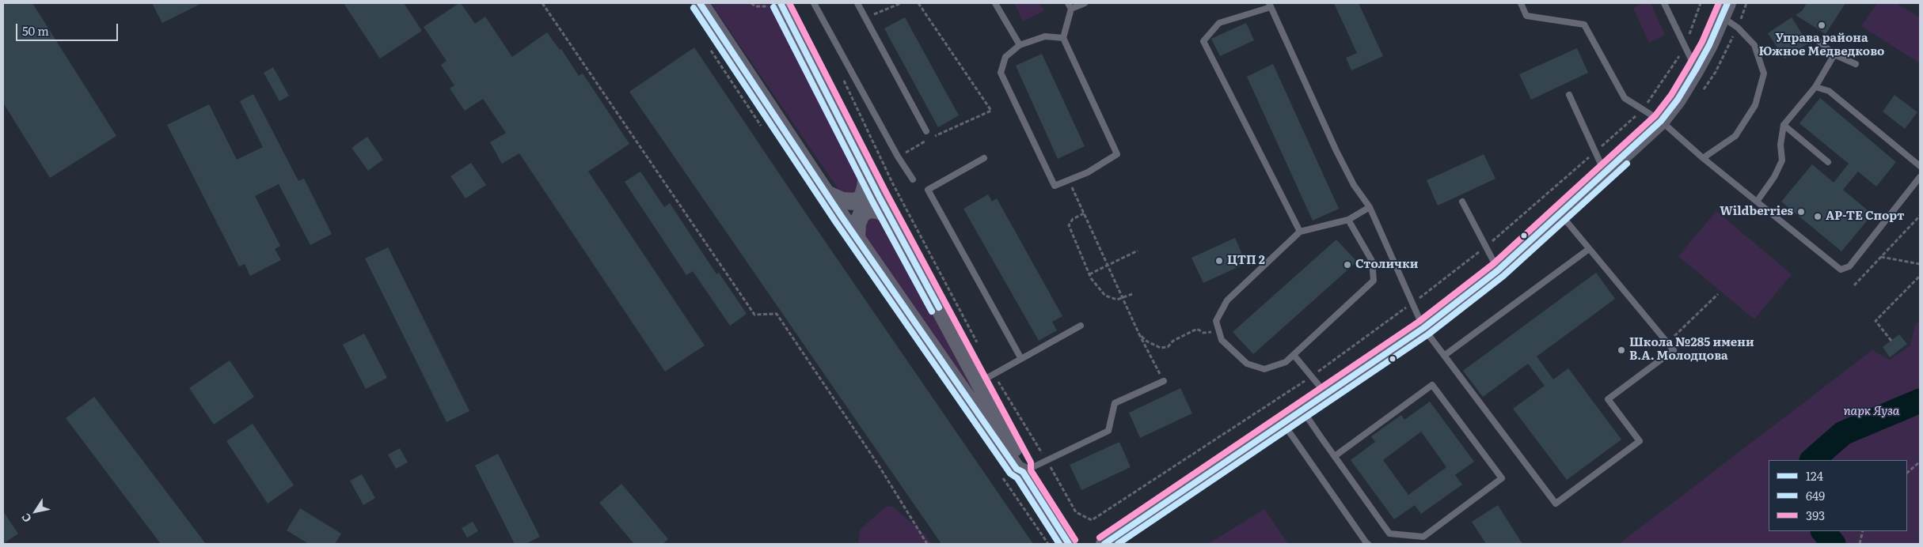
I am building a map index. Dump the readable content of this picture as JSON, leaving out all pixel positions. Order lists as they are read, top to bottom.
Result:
{
  "parks": ["парк Яуза"],
  "places": [
    "Управа района Южное Медведково",
    "Wildberries",
    "АР-ТЕ Спорт",
    "ЦТП 2",
    "Столички",
    "Школа №285 имени В.А. Молодцова"
  ],
  "lines": ["transit line 124", "transit line 393", "transit line 649"],
  "legend": ["124", "649", "393"],
  "scale_bar": "50 m",
  "north": "bottom left"
}
